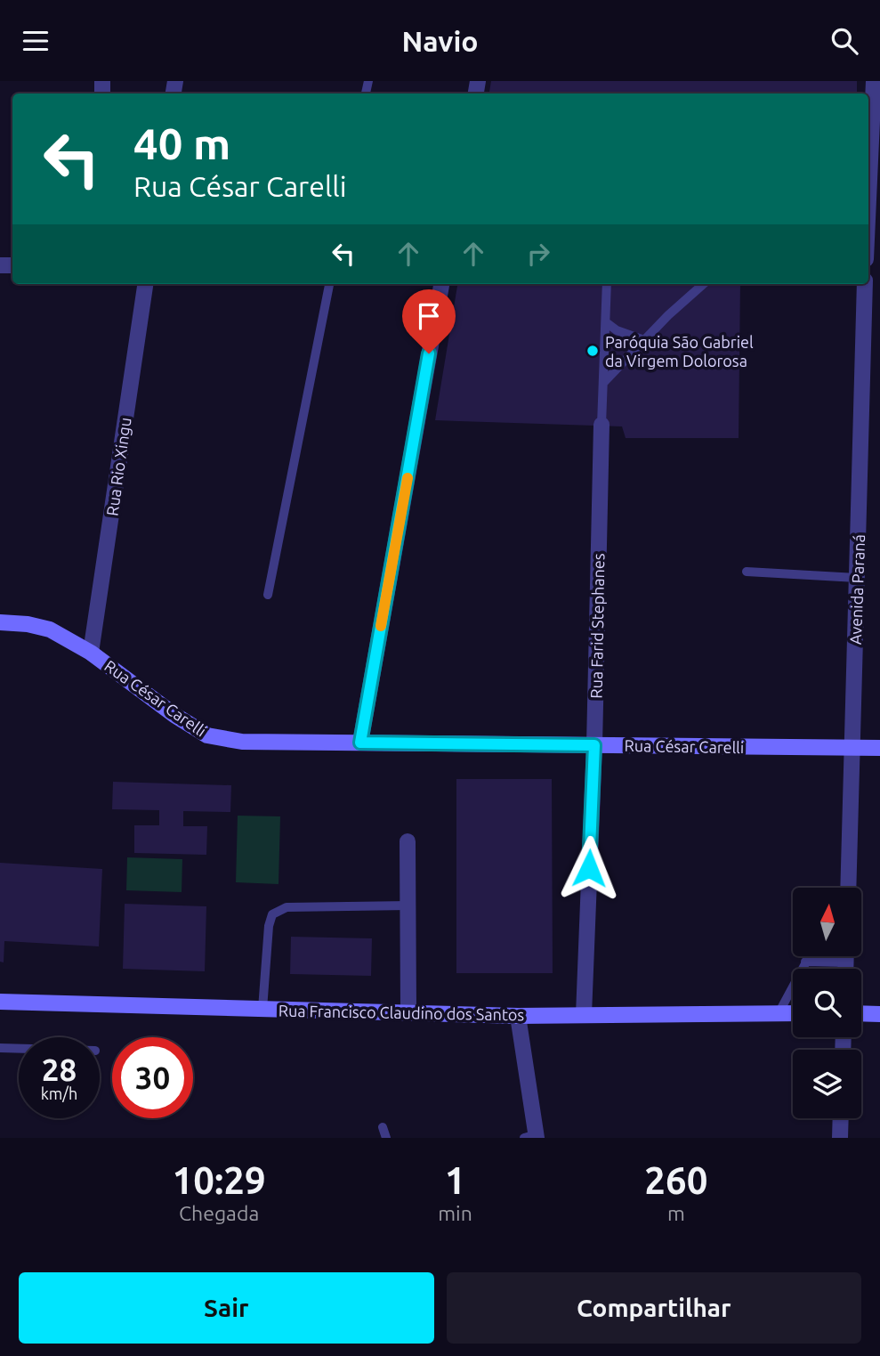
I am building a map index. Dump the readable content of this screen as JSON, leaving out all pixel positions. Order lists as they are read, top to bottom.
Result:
{
  "streets": {
    "main road": ["Rua César Carelli", "Rua Francisco Claudino dos Santos"],
    "street": ["Rua Rio Xingu", "Avenida Paraná", "Rua Farid Stephanes"]
  },
  "crossings": [
    ["Rua Rio Xingu", "Rua César Carelli"],
    ["Avenida Paraná", "Rua César Carelli"],
    ["Rua Farid Stephanes", "Rua César Carelli"],
    ["Rua Farid Stephanes", "Rua Francisco Claudino dos Santos"]
  ],
  "places": ["Paróquia São Gabriel da Virgem Dolorosa"],
  "north": "top",
  "page": {
    "header": "Navio",
    "turn": ["40 m", "Rua César Carelli"],
    "speed": "28 km/h",
    "limit": "30",
    "eta": [
      "10:29",
      "Chegada",
      "1",
      "min",
      "260",
      "m"
    ],
    "buttons": ["Sair", "Compartilhar"]
  }
}
